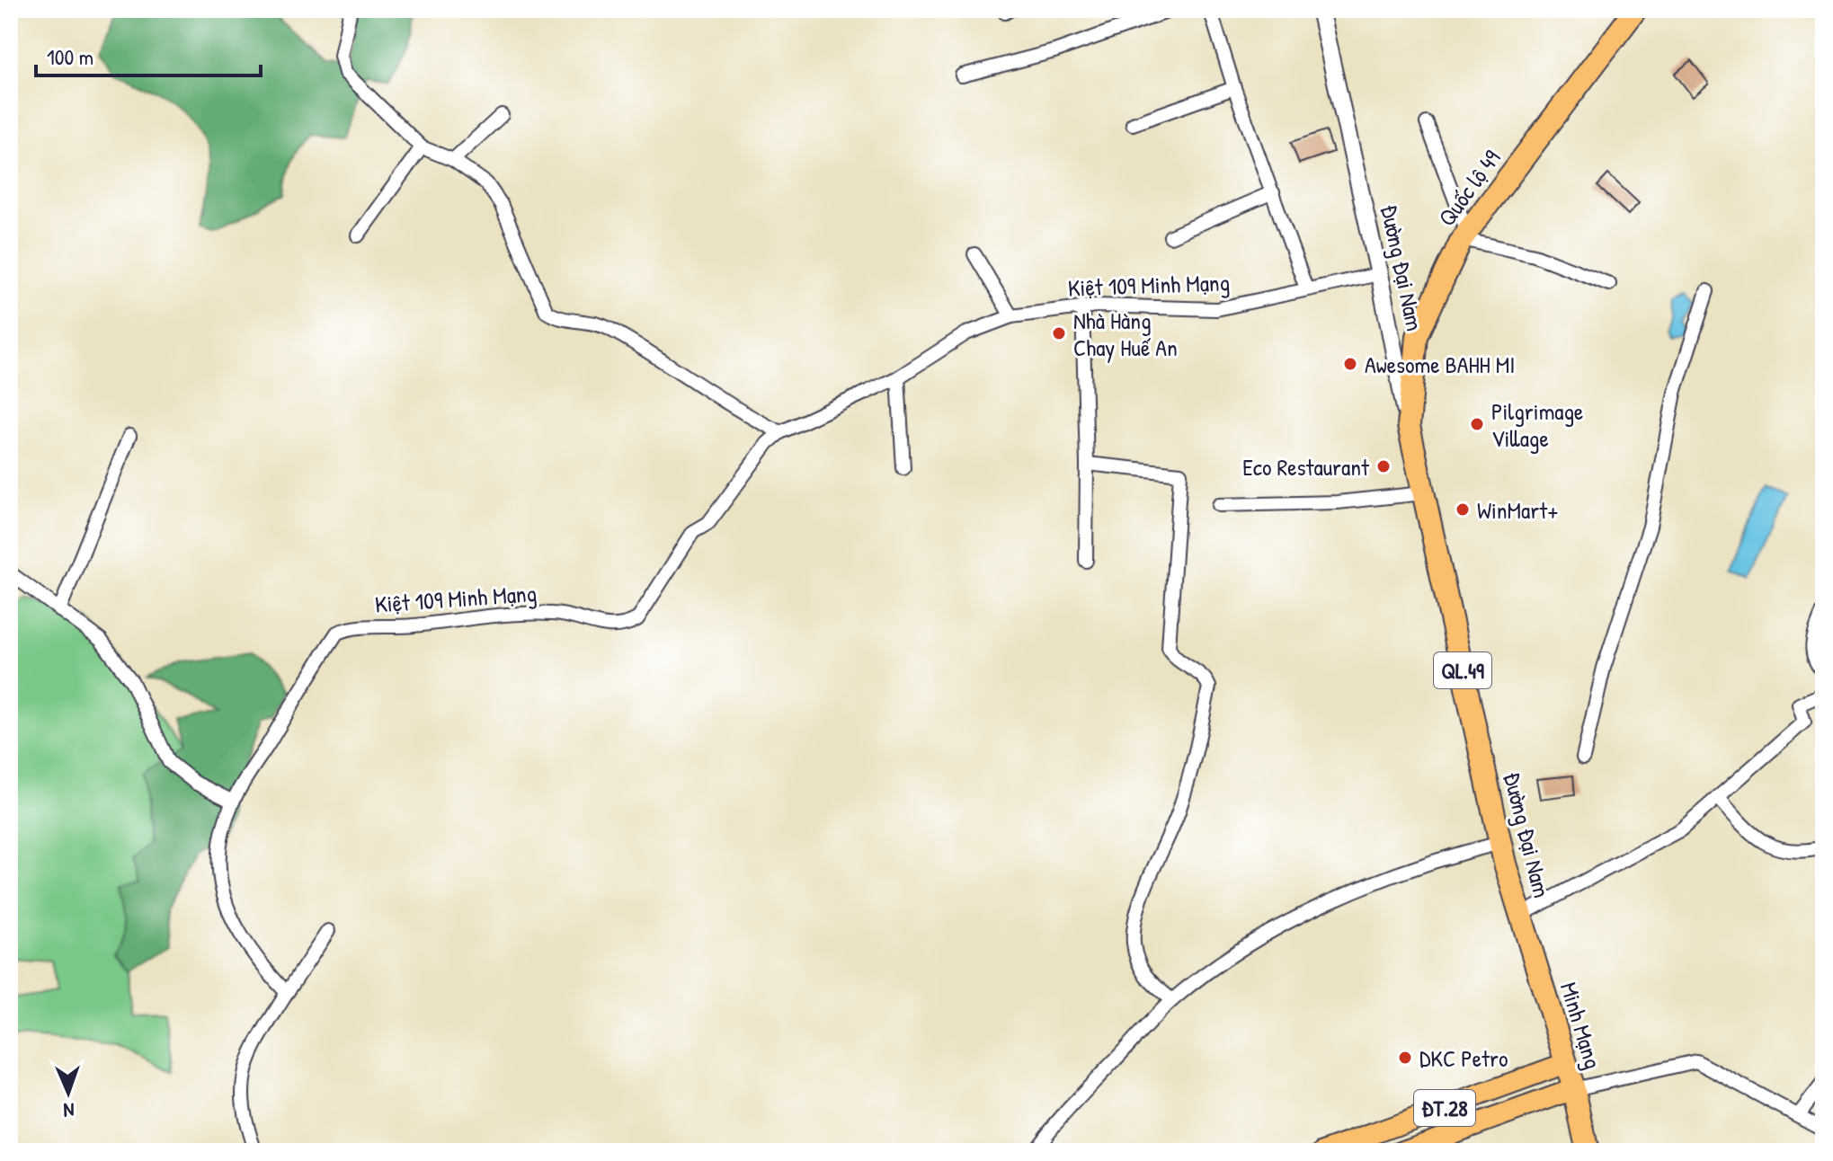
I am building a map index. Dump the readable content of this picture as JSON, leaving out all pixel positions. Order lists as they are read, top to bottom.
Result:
{
  "streets": {
    "highway": [
      "Quốc lộ 49",
      "Đường Đại Nam",
      "QL.49",
      "Minh Mạng"
    ],
    "main road": ["ĐT.28"],
    "street": ["Kiệt 109 Minh Mạng"]
  },
  "crossings": [
    ["Quốc lộ 49", "Đường Đại Nam"],
    ["Đường Đại Nam", "Kiệt 109 Minh Mạng"],
    ["Đường Đại Nam", "Minh Mạng"],
    ["Minh Mạng", "ĐT.28"]
  ],
  "places": [
    "Nhà Hàng Chay Huế An",
    "Awesome BAHH MI",
    "Pilgrimage Village",
    "Eco Restaurant",
    "WinMart+",
    "DKC Petro"
  ],
  "scale_bar": "100 m",
  "north": "bottom"
}
